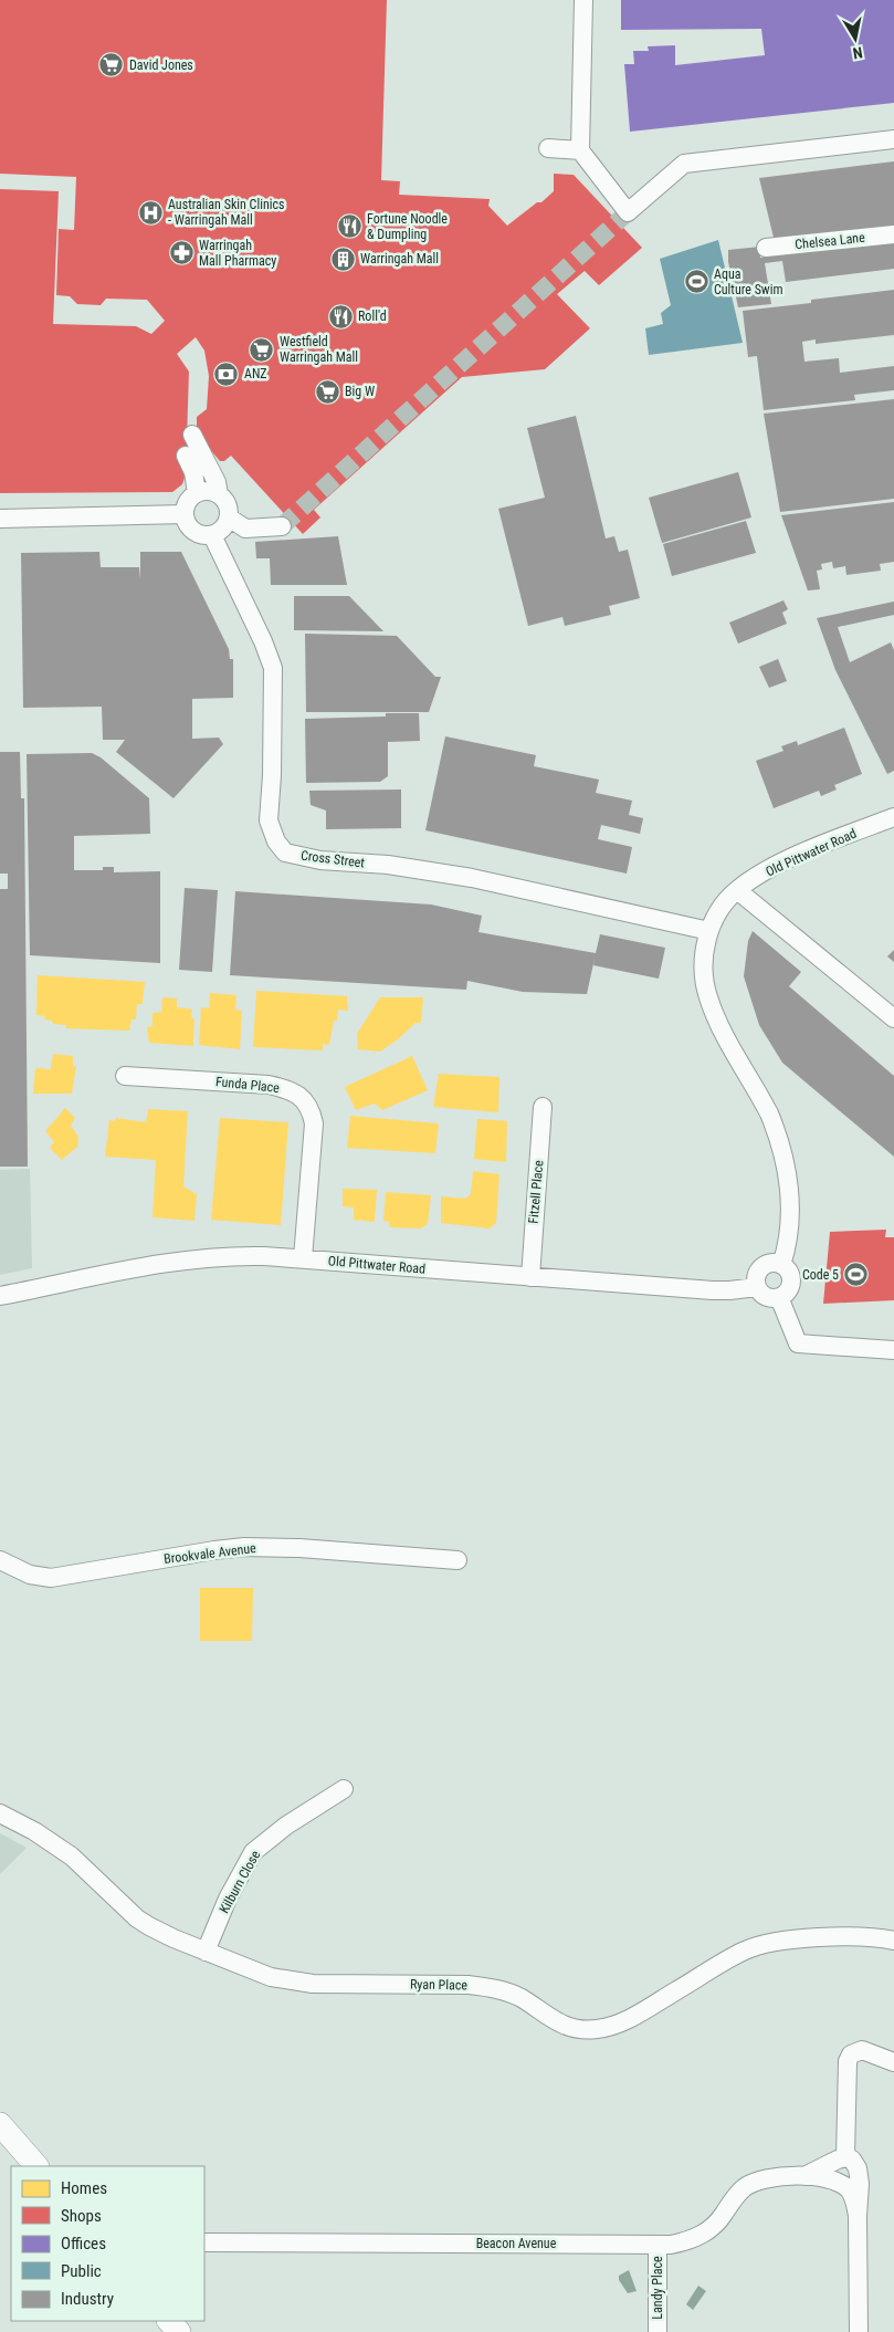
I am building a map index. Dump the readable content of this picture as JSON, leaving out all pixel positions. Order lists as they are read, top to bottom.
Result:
{
  "streets": {
    "street": [
      "Chelsea Lane",
      "Old Pittwater Road",
      "Cross Street",
      "Funda Place",
      "Fitzell Place",
      "Brookvale Avenue",
      "Kilburn Close",
      "Ryan Place",
      "Beacon Avenue",
      "Landy Place"
    ]
  },
  "crossings": [
    ["Old Pittwater Road", "Cross Street"],
    ["Old Pittwater Road", "Funda Place"],
    ["Old Pittwater Road", "Fitzell Place"],
    ["Kilburn Close", "Ryan Place"],
    ["Beacon Avenue", "Landy Place"]
  ],
  "places": {
    "supermarket": ["David Jones", "Westfield Warringah Mall", "Big W"],
    "hospital": ["Australian Skin Clinics - Warringah Mall"],
    "restaurant": ["Fortune Noodle & Dumpling", "Roll'd"],
    "pharmacy": ["Warringah Mall Pharmacy"],
    "building": ["Warringah Mall"],
    "sports": ["Aqua Culture Swim", "Code 5"],
    "bank": ["ANZ"]
  },
  "legend": [
    "Homes",
    "Shops",
    "Offices",
    "Public",
    "Industry"
  ],
  "north": "bottom"
}
